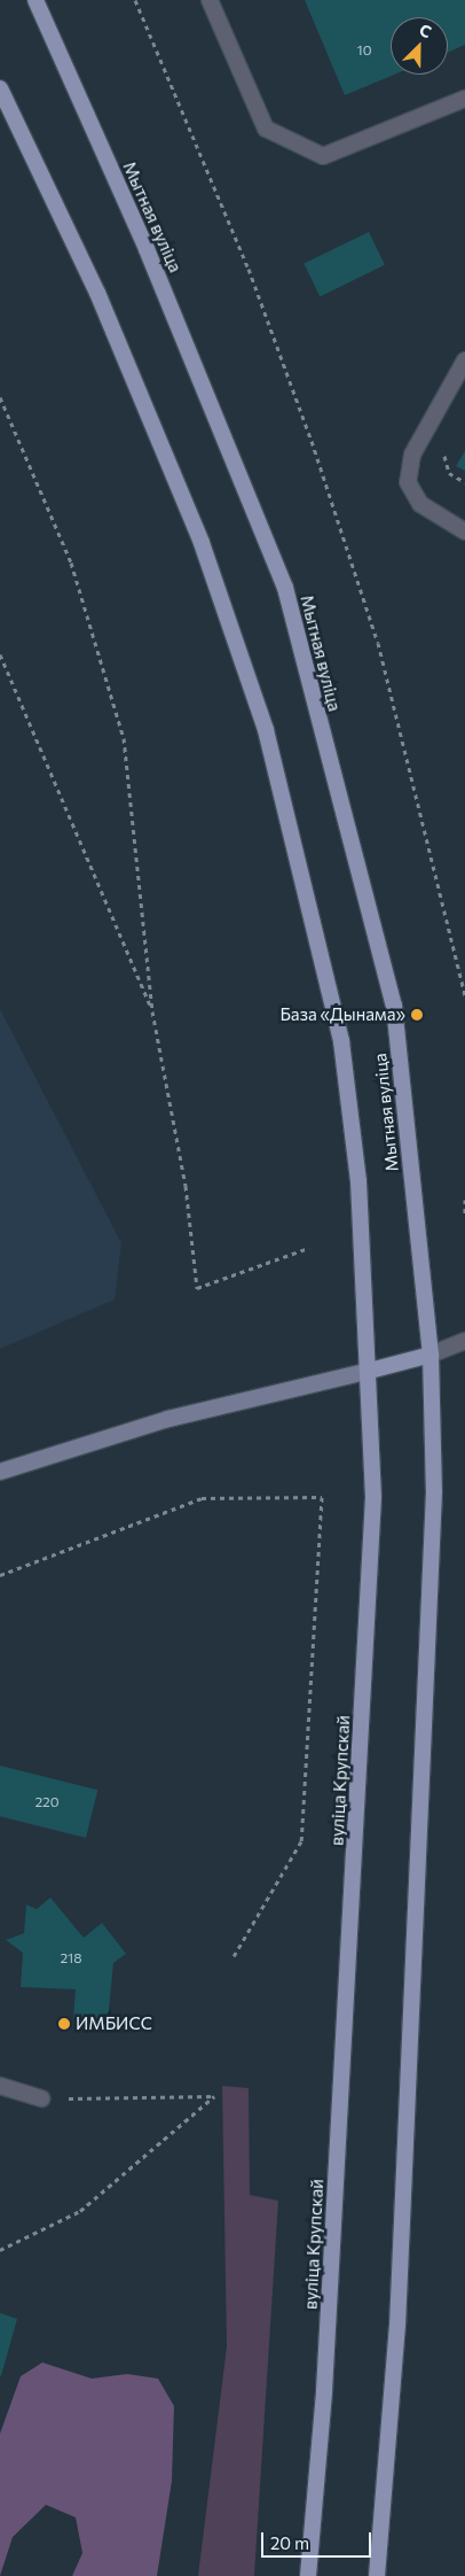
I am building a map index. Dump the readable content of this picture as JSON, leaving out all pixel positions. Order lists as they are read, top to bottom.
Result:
{
  "streets": {
    "main road": ["Мытная вуліца", "вуліца Крупскай"]
  },
  "crossings": [
    ["Мытная вуліца", "вуліца Крупскай"]
  ],
  "places": ["База «Дынама»", "ИМБИСС"],
  "house_numbers": ["10", "220", "218"],
  "scale_bar": "20 m",
  "north": "top right"
}
